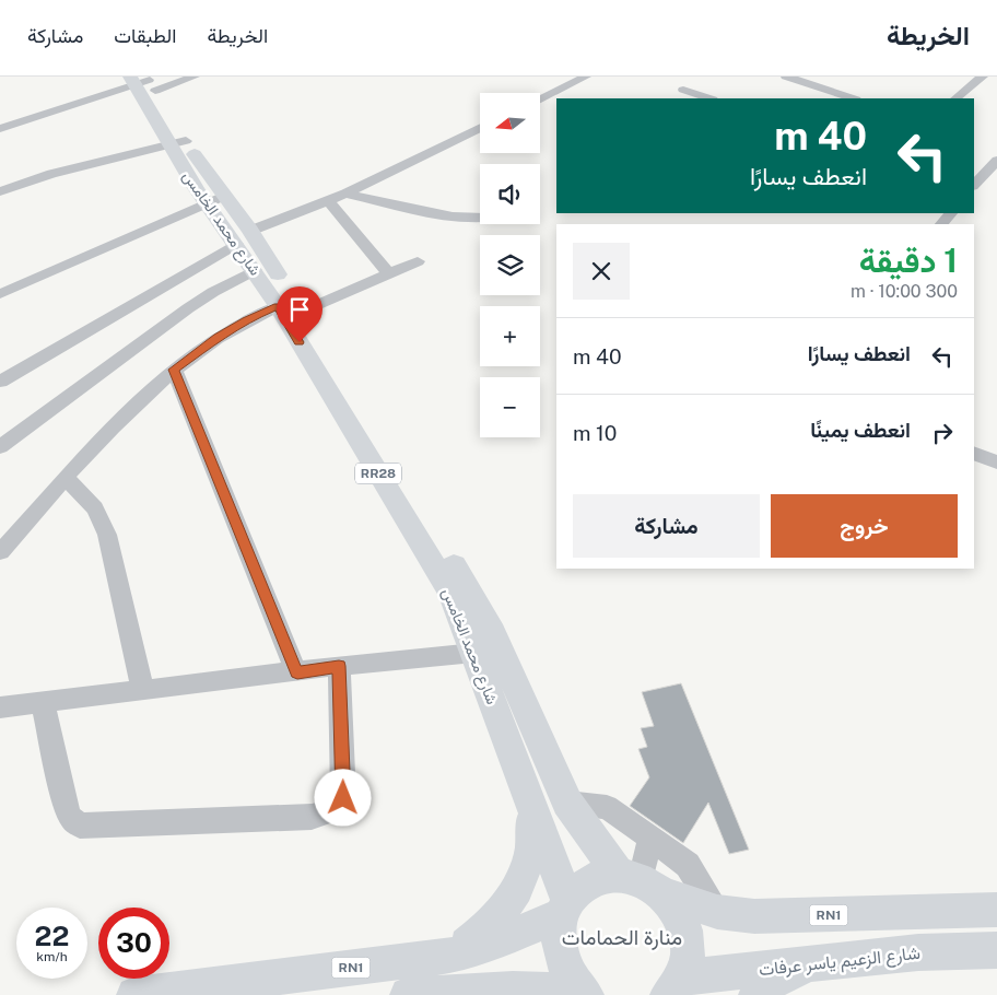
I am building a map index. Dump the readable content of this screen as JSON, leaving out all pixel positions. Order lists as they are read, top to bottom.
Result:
{
  "streets": {
    "main road": [
      "شارع محمد الخامس",
      "RR28",
      "RN1",
      "شارع الزعيم ياسر عرفات"
    ]
  },
  "crossings": [
    ["شارع محمد الخامس", "RN1"],
    ["شارع محمد الخامس", "شارع الزعيم ياسر عرفات"]
  ],
  "districts": ["منارة الحمامات"],
  "north": "left",
  "page": {
    "header": "الخريطة",
    "nav": ["الخريطة", "الطبقات", "مشاركة"],
    "map_buttons": ["+", "−"],
    "turn": ["40 m", "انعطف يسارًا"],
    "heading": ["1 دقيقة", "300 m · 10:00"],
    "list": [
      {
        "name": "انعطف يسارًا",
        "value": "40 m"
      },
      {
        "name": "انعطف يمينًا",
        "value": "10 m"
      }
    ],
    "buttons": ["خروج", "مشاركة"],
    "speed": "22 km/h",
    "limit": "30"
  }
}
